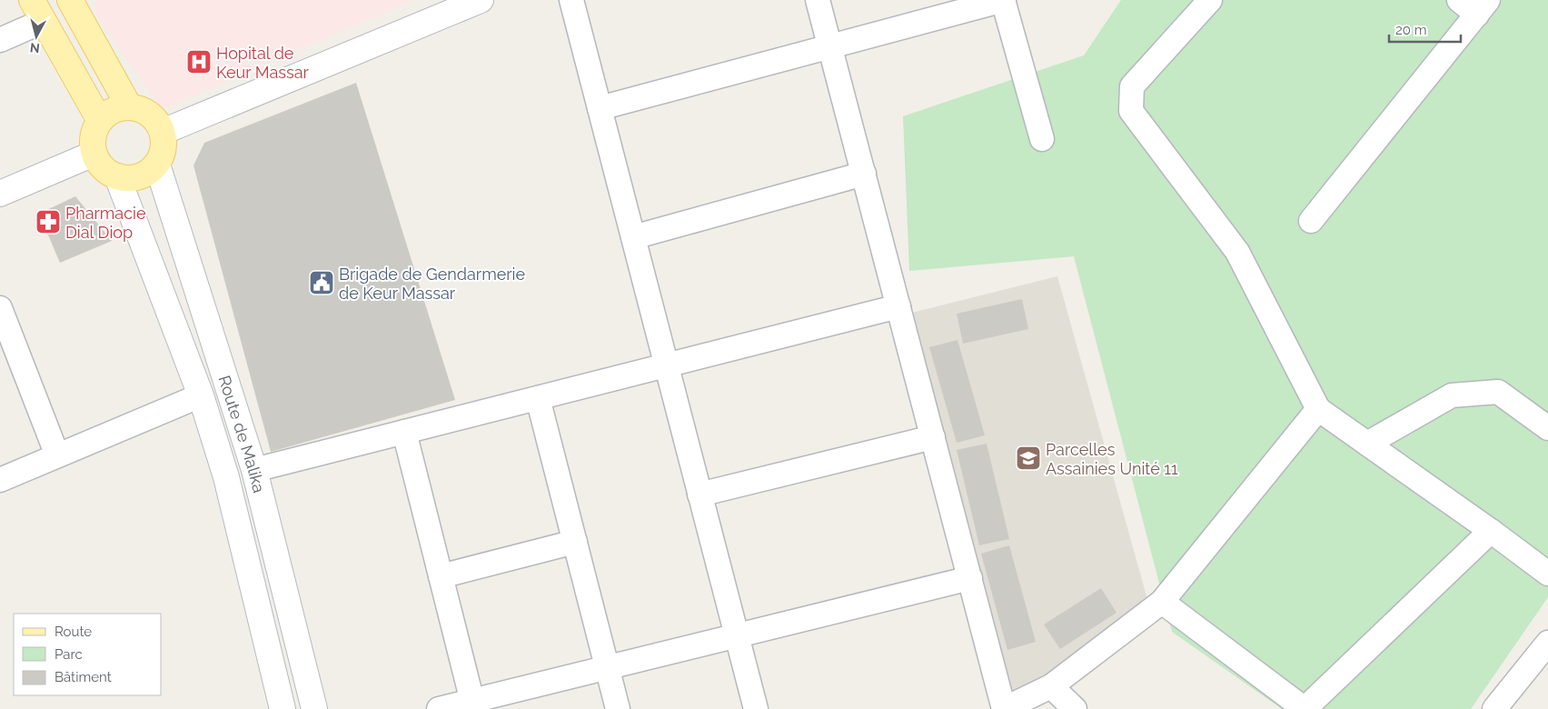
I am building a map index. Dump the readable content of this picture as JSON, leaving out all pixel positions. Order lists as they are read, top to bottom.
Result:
{
  "streets": {
    "main road": ["Route de Malika"]
  },
  "places": {
    "hospital": ["Hopital de Keur Massar"],
    "pharmacy": ["Pharmacie Dial Diop"],
    "public building": ["Brigade de Gendarmerie de Keur Massar"],
    "school or university": ["Parcelles Assainies Unité 11"]
  },
  "legend": ["Route", "Parc", "Bâtiment"],
  "scale_bar": "20 m",
  "north": "bottom"
}
